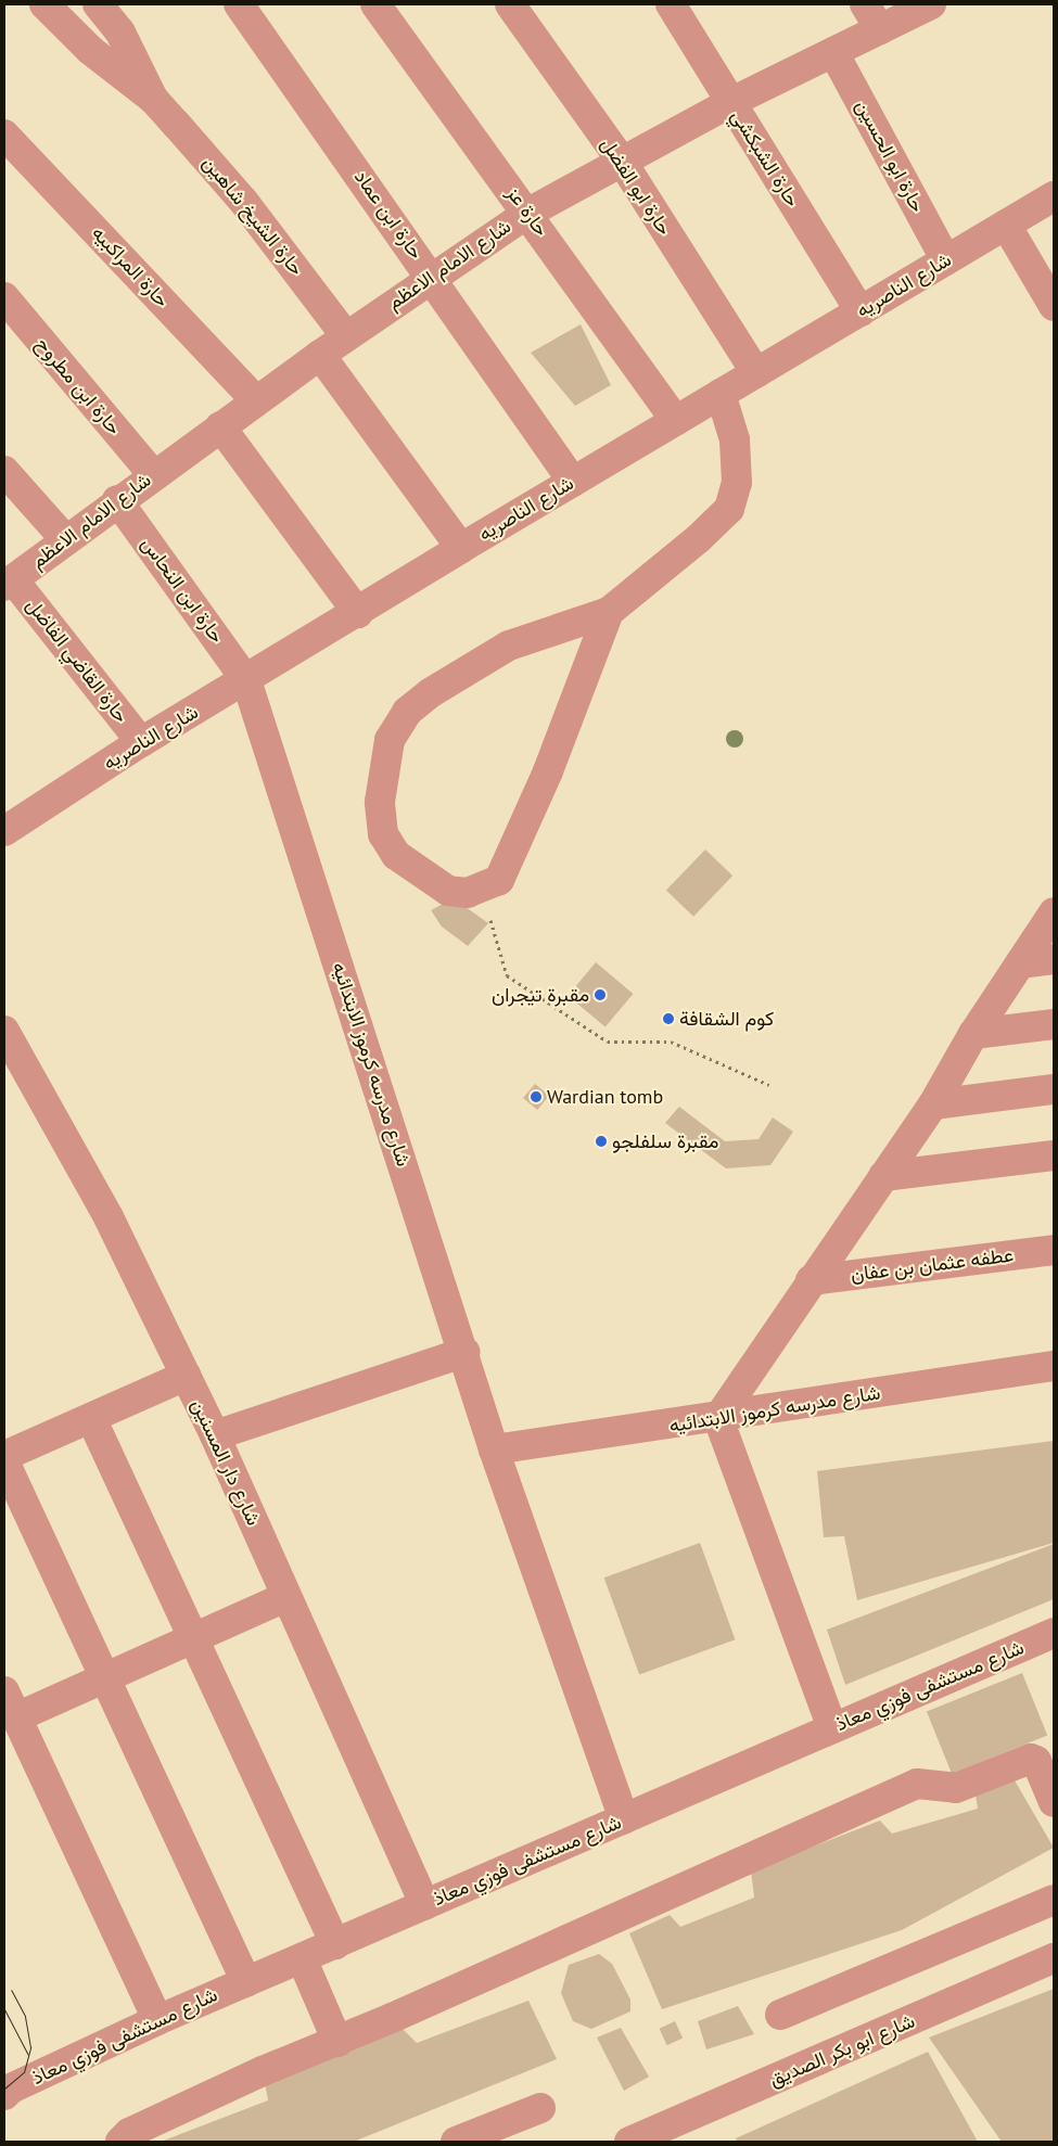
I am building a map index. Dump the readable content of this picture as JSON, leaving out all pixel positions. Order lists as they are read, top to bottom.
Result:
{
  "streets": {
    "street": [
      "حارة ابو الحسين",
      "حارة الشبكشي",
      "حارة ابو الفضل",
      "حارة عز",
      "حارة ابن عماد",
      "حارة الشيخ شاهين",
      "شارع الامام الاعظم",
      "حارة المراكبيه",
      "شارع الناصريه",
      "حارة ابن مطروح",
      "حارة ابن النحاس",
      "حارة القاضي الفاضل",
      "شارع مدرسه كرموز الابتدائيه",
      "عطفه عثمان بن عفان",
      "شارع دار المسنين",
      "شارع مستشفى فوزي معاذ",
      "شارع ابو بكر الصديق"
    ]
  },
  "crossings": [
    ["حارة ابو الحسين", "شارع الامام الاعظم"],
    ["حارة ابو الحسين", "شارع الناصريه"],
    ["حارة الشبكشي", "شارع الامام الاعظم"],
    ["حارة الشبكشي", "شارع الناصريه"],
    ["حارة ابو الفضل", "شارع الامام الاعظم"],
    ["حارة ابو الفضل", "شارع الناصريه"],
    ["حارة عز", "شارع الامام الاعظم"],
    ["حارة عز", "شارع الناصريه"],
    ["حارة ابن عماد", "شارع الامام الاعظم"],
    ["حارة ابن عماد", "شارع الناصريه"],
    ["حارة الشيخ شاهين", "شارع الامام الاعظم"],
    ["شارع الامام الاعظم", "حارة المراكبيه"],
    ["شارع الامام الاعظم", "حارة ابن مطروح"],
    ["شارع الامام الاعظم", "حارة ابن النحاس"],
    ["شارع الامام الاعظم", "حارة القاضي الفاضل"],
    ["شارع الناصريه", "حارة ابن النحاس"],
    ["شارع الناصريه", "حارة القاضي الفاضل"],
    ["شارع الناصريه", "شارع مدرسه كرموز الابتدائيه"],
    ["حارة ابن النحاس", "شارع مدرسه كرموز الابتدائيه"],
    ["شارع مدرسه كرموز الابتدائيه", "شارع مستشفى فوزي معاذ"],
    ["شارع دار المسنين", "شارع مستشفى فوزي معاذ"]
  ],
  "places": [
    "مقبرة تيجران",
    "كوم الشقافة",
    "Wardian tomb",
    "مقبرة سلفلجو"
  ]
}
